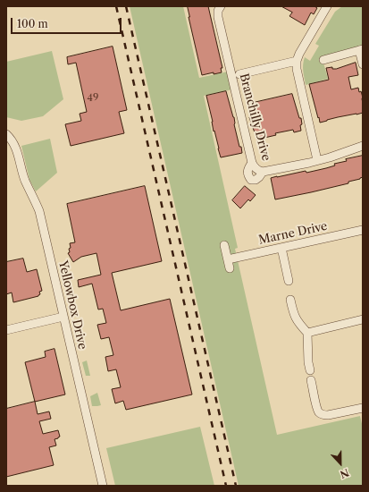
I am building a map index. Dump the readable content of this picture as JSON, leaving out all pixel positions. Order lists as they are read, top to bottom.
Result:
{
  "streets": {
    "street": ["Branchilly Drive", "Marne Drive", "Yellowbox Drive"]
  },
  "house_numbers": ["49"],
  "scale_bar": "100 m",
  "north": "bottom"
}
